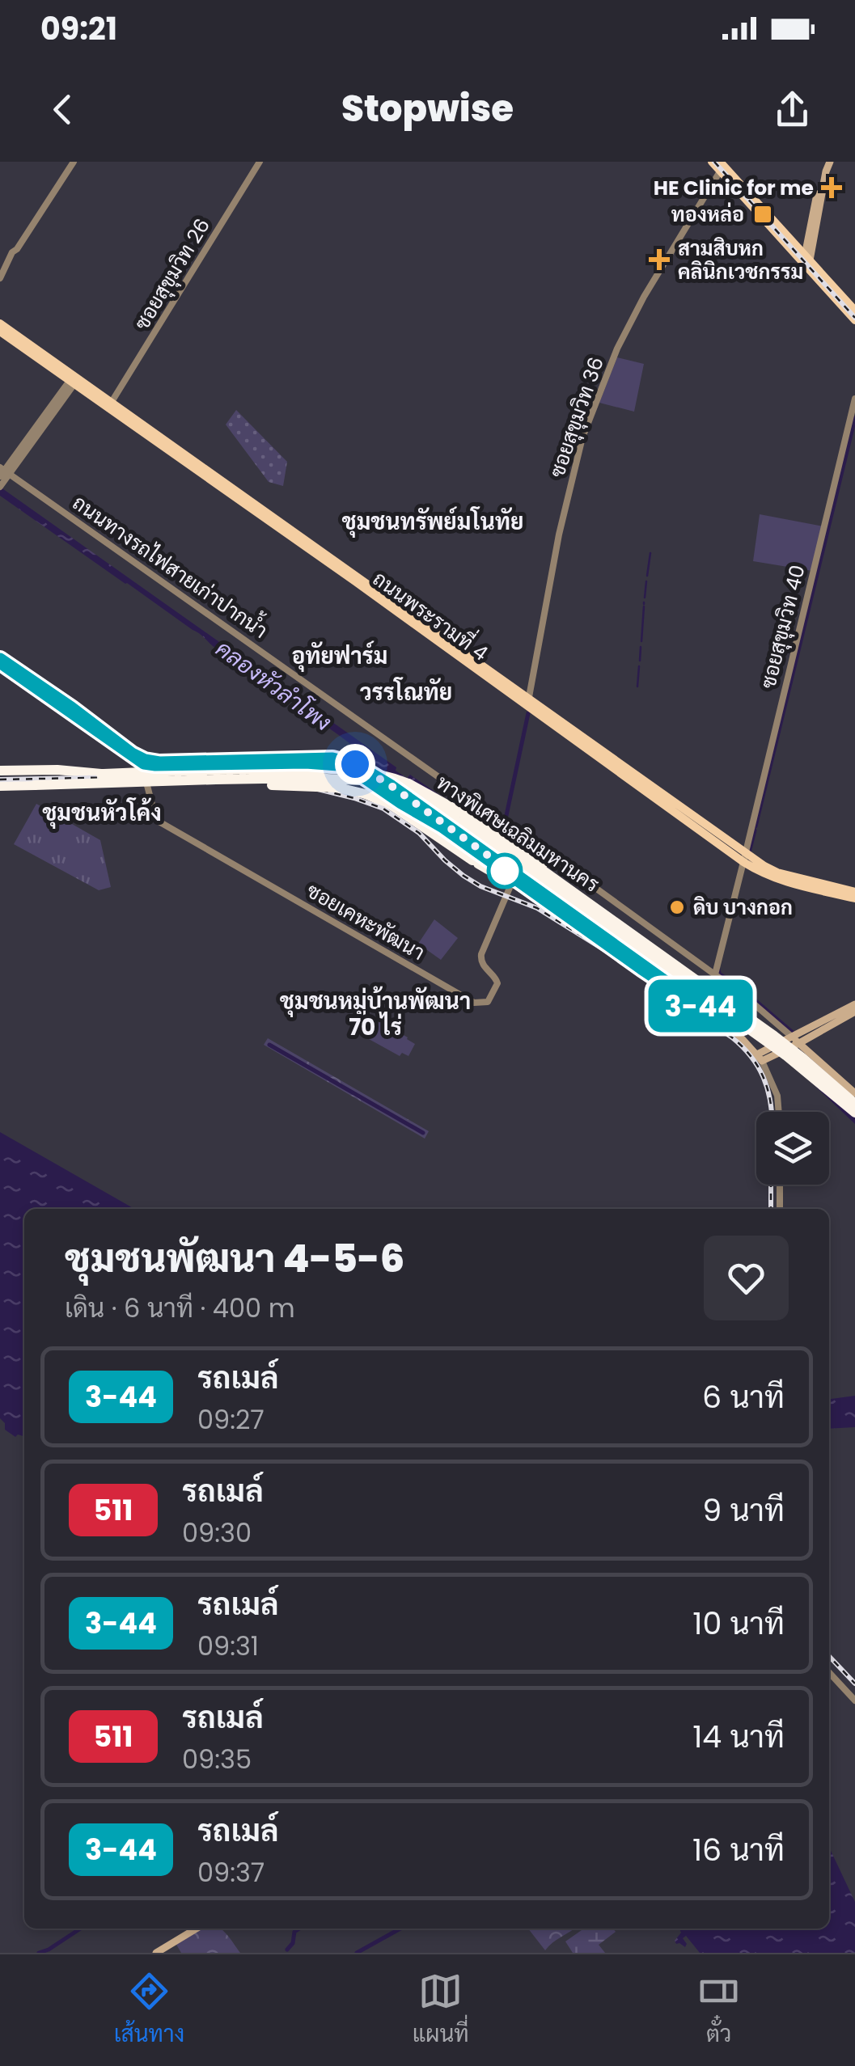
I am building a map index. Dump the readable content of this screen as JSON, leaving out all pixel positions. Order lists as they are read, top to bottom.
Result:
{
  "streets": {
    "highway": ["ทางพิเศษเฉลิมมหานคร"],
    "main road": ["ถนนทางรถไฟสายเก่าปากน้ำ", "ถนนพระรามที่ 4"],
    "street": [
      "ซอยสุขุมวิท 26",
      "ซอยสุขุมวิท 36",
      "ซอยสุขุมวิท 40",
      "ซอยเคหะพัฒนา"
    ]
  },
  "crossings": [
    ["ซอยสุขุมวิท 26", "ถนนพระรามที่ 4"],
    ["ซอยสุขุมวิท 36", "ถนนพระรามที่ 4"],
    ["ถนนทางรถไฟสายเก่าปากน้ำ", "ซอยสุขุมวิท 40"],
    ["ถนนพระรามที่ 4", "ซอยสุขุมวิท 40"]
  ],
  "districts": [
    "ชุมชนทรัพย์มโนทัย",
    "อุทัยฟาร์ม",
    "วรรโณทัย",
    "ชุมชนหัวโค้ง",
    "ชุมชนหมู่บ้านพัฒนา 70 ไร่"
  ],
  "water": ["คลองหัวลำโพง"],
  "places": {
    "health": ["HE Clinic for me", "สามสิบหก คลินิกเวชกรรม"],
    "transit": ["ทองหล่อ"],
    "other": ["ดิบ บางกอก"]
  },
  "lines": ["bus line 3-44"],
  "page": {
    "status": "09:21",
    "header": "Stopwise",
    "on_map": "3-44",
    "heading": ["ชุมชนพัฒนา 4-5-6", "เดิน · 6 นาที · 400 m"],
    "list": [
      {
        "mark": "3-44",
        "name": "รถเมล์",
        "note": "09:27",
        "value": "6 นาที"
      },
      {
        "mark": "511",
        "name": "รถเมล์",
        "note": "09:30",
        "value": "9 นาที"
      },
      {
        "mark": "3-44",
        "name": "รถเมล์",
        "note": "09:31",
        "value": "10 นาที"
      },
      {
        "mark": "511",
        "name": "รถเมล์",
        "note": "09:35",
        "value": "14 นาที"
      },
      {
        "mark": "3-44",
        "name": "รถเมล์",
        "note": "09:37",
        "value": "16 นาที"
      }
    ],
    "tabs": ["เส้นทาง", "แผนที่", "ตั๋ว"]
  }
}
